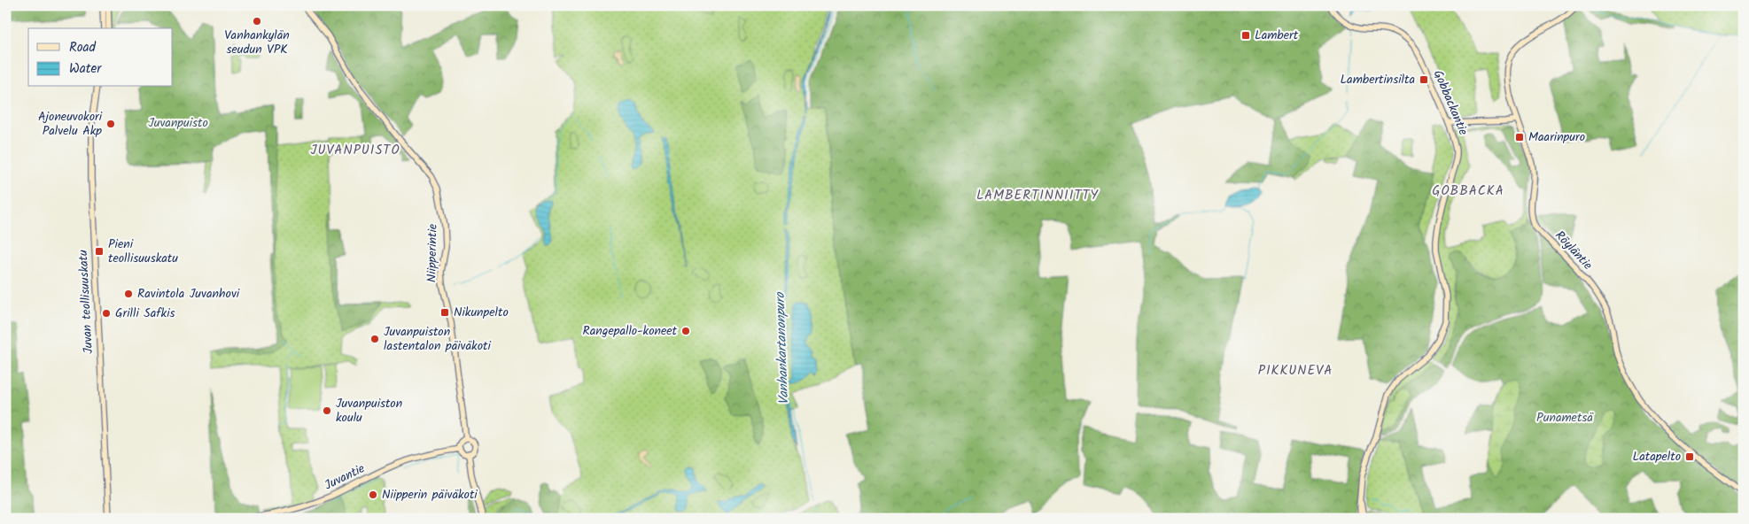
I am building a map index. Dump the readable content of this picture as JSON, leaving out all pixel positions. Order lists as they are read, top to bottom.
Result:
{
  "streets": {
    "street": [
      "Gobbackantie",
      "Röyläntie",
      "Niipperintie",
      "Juvan teollisuuskatu",
      "Juvantie"
    ]
  },
  "crossings": [
    ["Niipperintie", "Juvantie"]
  ],
  "districts": [
    "JUVANPUISTO",
    "GOBBACKA",
    "LAMBERTINNIITTY",
    "PIKKUNEVA"
  ],
  "water": ["Vanhankartanonpuro"],
  "parks": ["Juvanpuisto", "Punametsä"],
  "places": {
    "other": [
      "Vanhankylän seudun VPK",
      "Ajoneuvokori Palvelu Akp",
      "Ravintola Juvanhovi",
      "Grilli Safkis",
      "Rangepallo-koneet",
      "Juvanpuiston lastentalon päiväkoti",
      "Juvanpuiston koulu",
      "Niipperin päiväkoti"
    ],
    "transit": [
      "Lambert",
      "Lambertinsilta",
      "Maarinpuro",
      "Pieni teollisuuskatu",
      "Nikunpelto",
      "Latapelto"
    ]
  },
  "legend": ["Road", "Water"]
}
